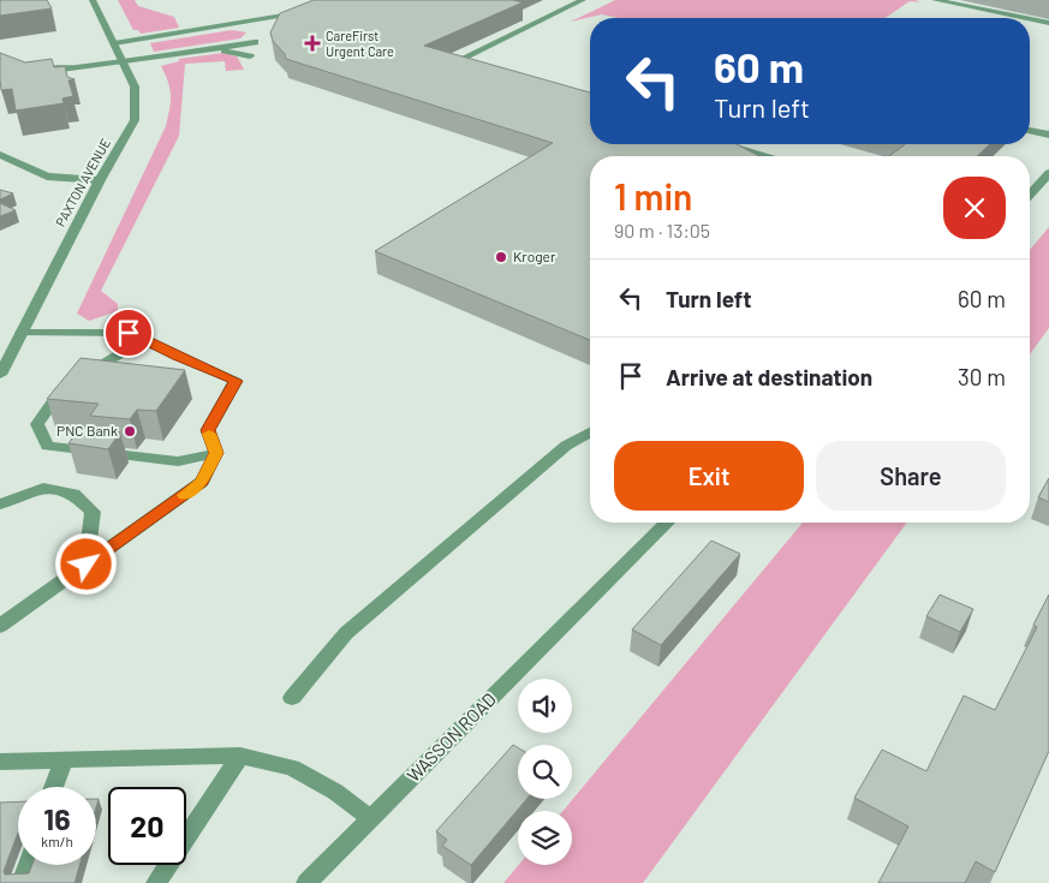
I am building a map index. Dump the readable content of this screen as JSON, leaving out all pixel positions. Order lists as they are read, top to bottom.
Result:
{
  "streets": {
    "street": ["PAXTON AVENUE", "WASSON ROAD"]
  },
  "places": {
    "health": ["CareFirst Urgent Care"],
    "other": ["Kroger", "PNC Bank"]
  },
  "page": {
    "turn": ["60 m", "Turn left"],
    "heading": ["1 min", "90 m · 13:05"],
    "list": [
      {
        "name": "Turn left",
        "value": "60 m"
      },
      {
        "name": "Arrive at destination",
        "value": "30 m"
      }
    ],
    "buttons": ["Exit", "Share"],
    "speed": "16 km/h",
    "limit": "20"
  }
}
